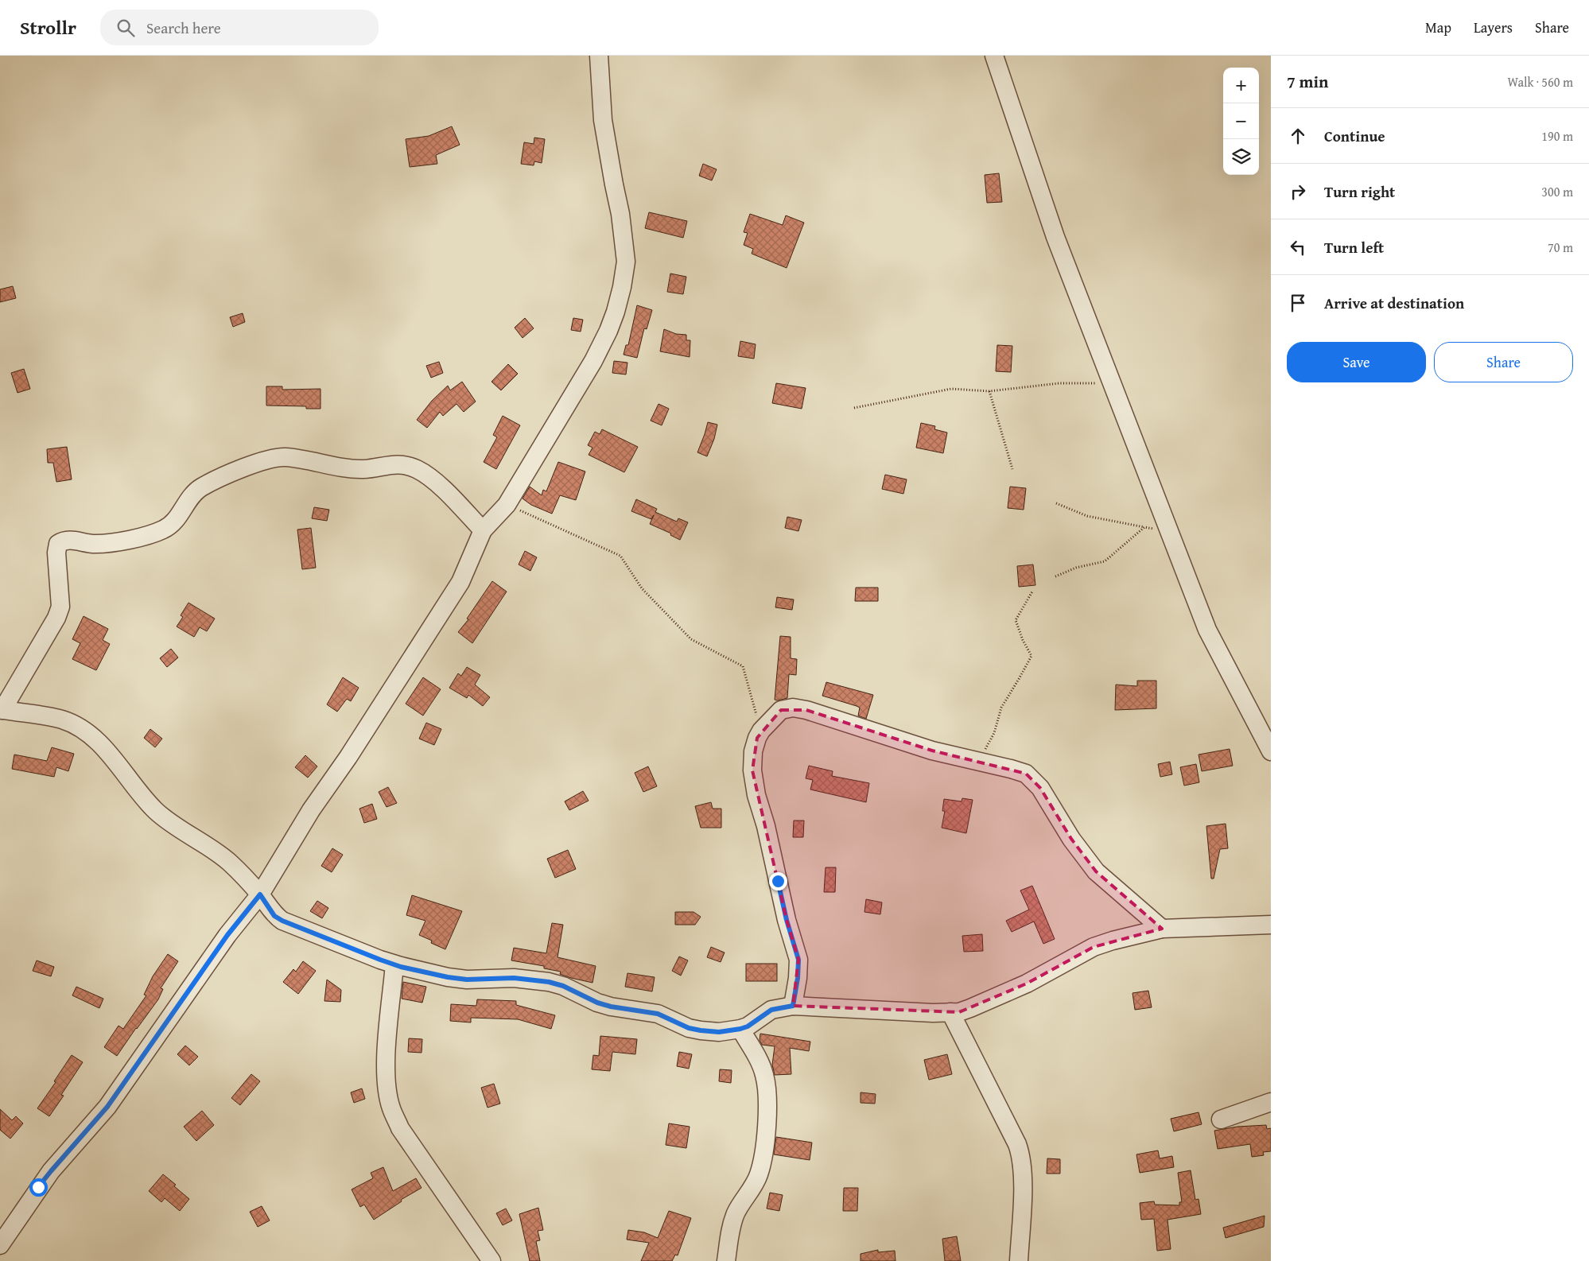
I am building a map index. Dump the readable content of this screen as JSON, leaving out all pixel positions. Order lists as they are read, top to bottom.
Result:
{
  "page": {
    "header": "Strollr",
    "search": "Search here",
    "nav": ["Map", "Layers", "Share"],
    "heading": ["7 min", "Walk · 560 m"],
    "map_buttons": ["+", "−"],
    "list": [
      ["Continue", "190 m"],
      ["Turn right", "300 m"],
      ["Turn left", "70 m"],
      "Arrive at destination"
    ],
    "buttons": ["Save", "Share"]
  }
}
